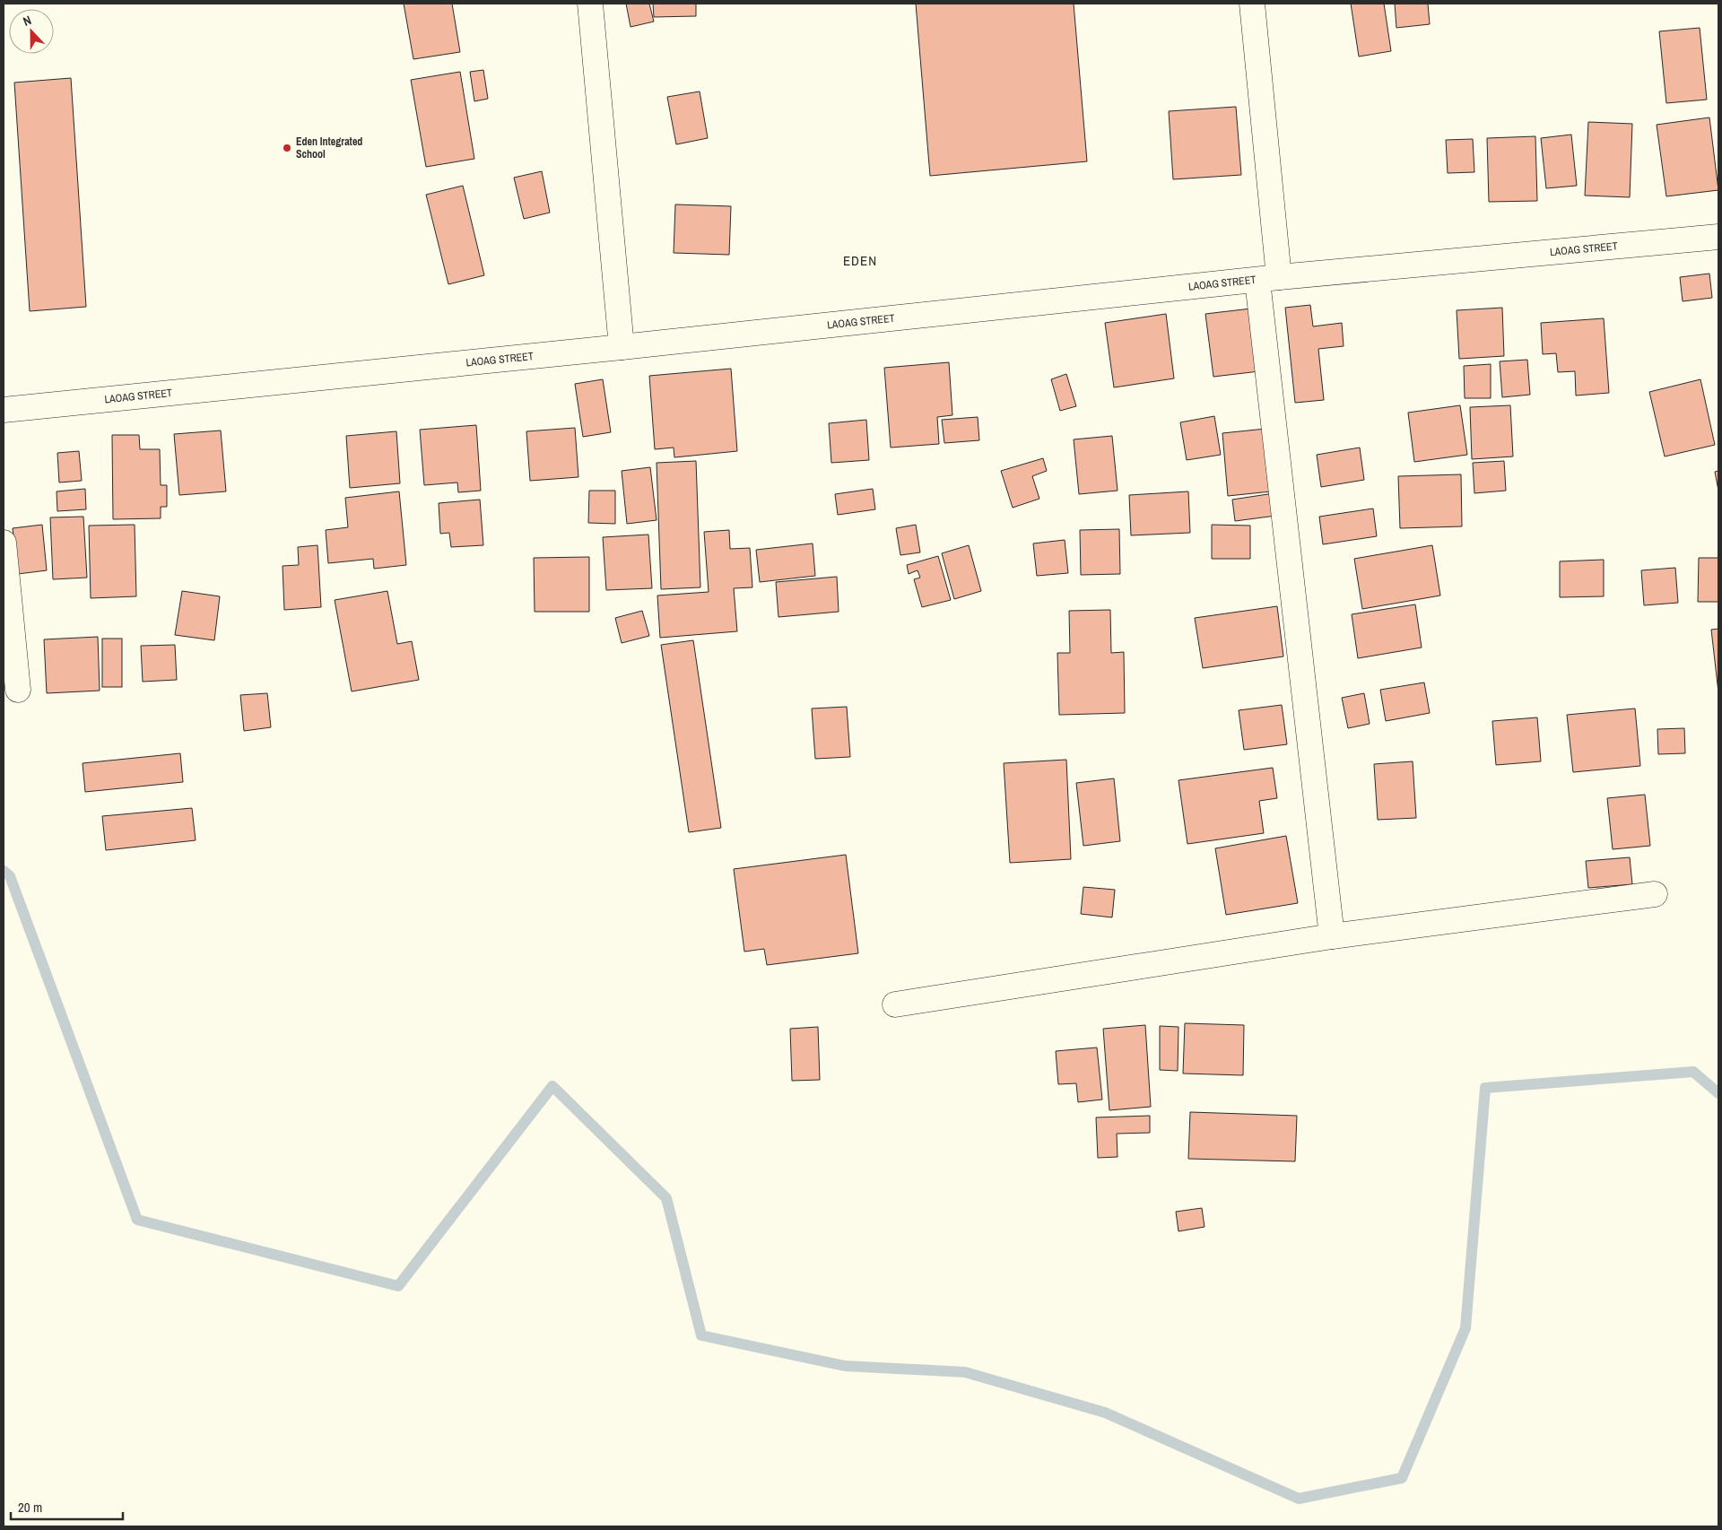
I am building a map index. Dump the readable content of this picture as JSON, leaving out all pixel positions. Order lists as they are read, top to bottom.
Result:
{
  "streets": {
    "street": ["LAOAG STREET"]
  },
  "districts": ["EDEN"],
  "places": ["Eden Integrated School"],
  "scale_bar": "20 m",
  "north": "top"
}
